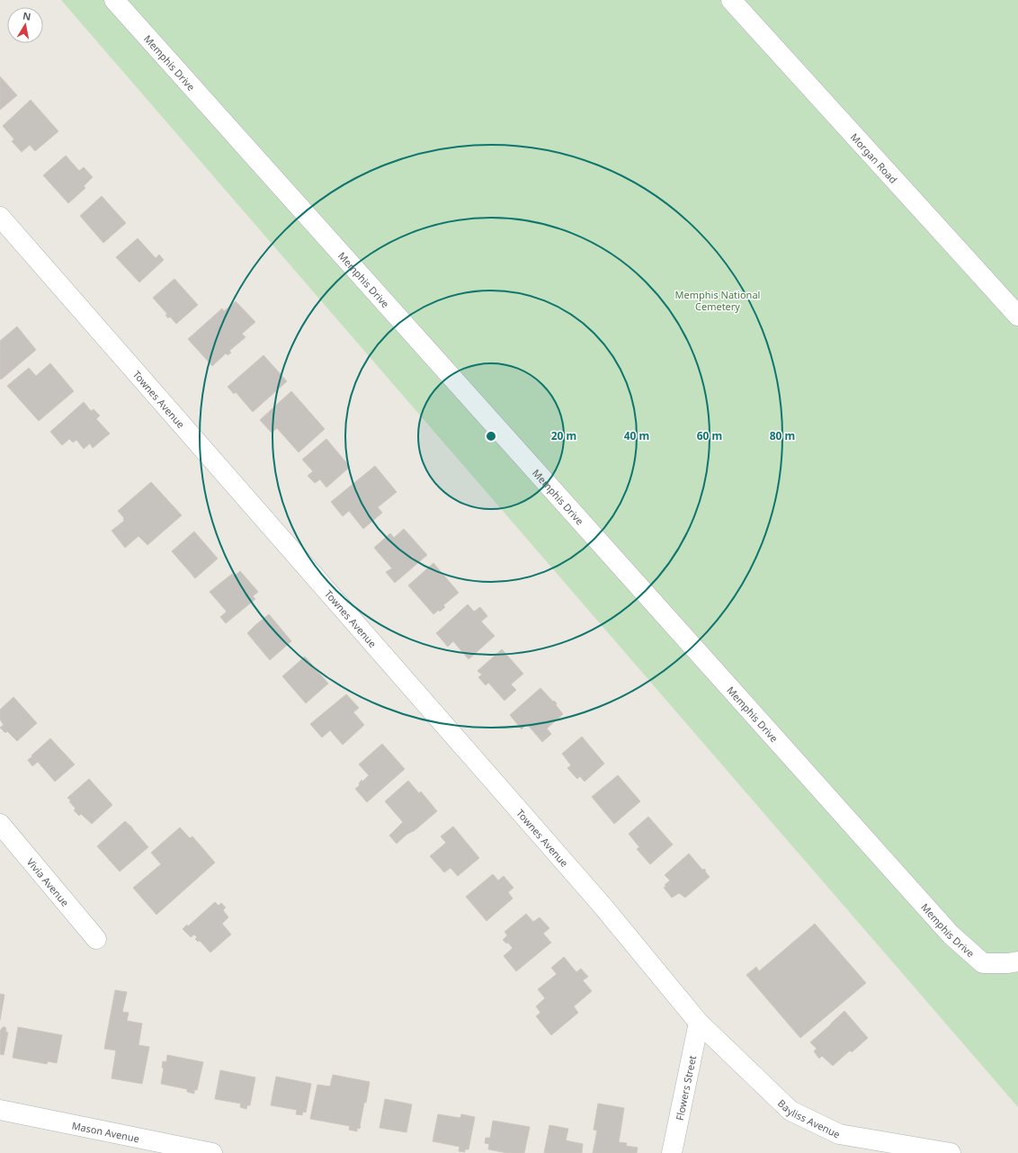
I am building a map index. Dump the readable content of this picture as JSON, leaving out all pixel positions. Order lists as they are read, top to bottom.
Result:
{
  "streets": {
    "street": [
      "Memphis Drive",
      "Morgan Road",
      "Townes Avenue",
      "Vivia Avenue",
      "Flowers Street",
      "Bayliss Avenue",
      "Mason Avenue"
    ]
  },
  "crossings": [
    ["Townes Avenue", "Flowers Street"],
    ["Townes Avenue", "Bayliss Avenue"],
    ["Flowers Street", "Bayliss Avenue"]
  ],
  "parks": ["Memphis National Cemetery"],
  "north": "top",
  "rings": [
    "20 m",
    "40 m",
    "60 m",
    "80 m"
  ]
}
